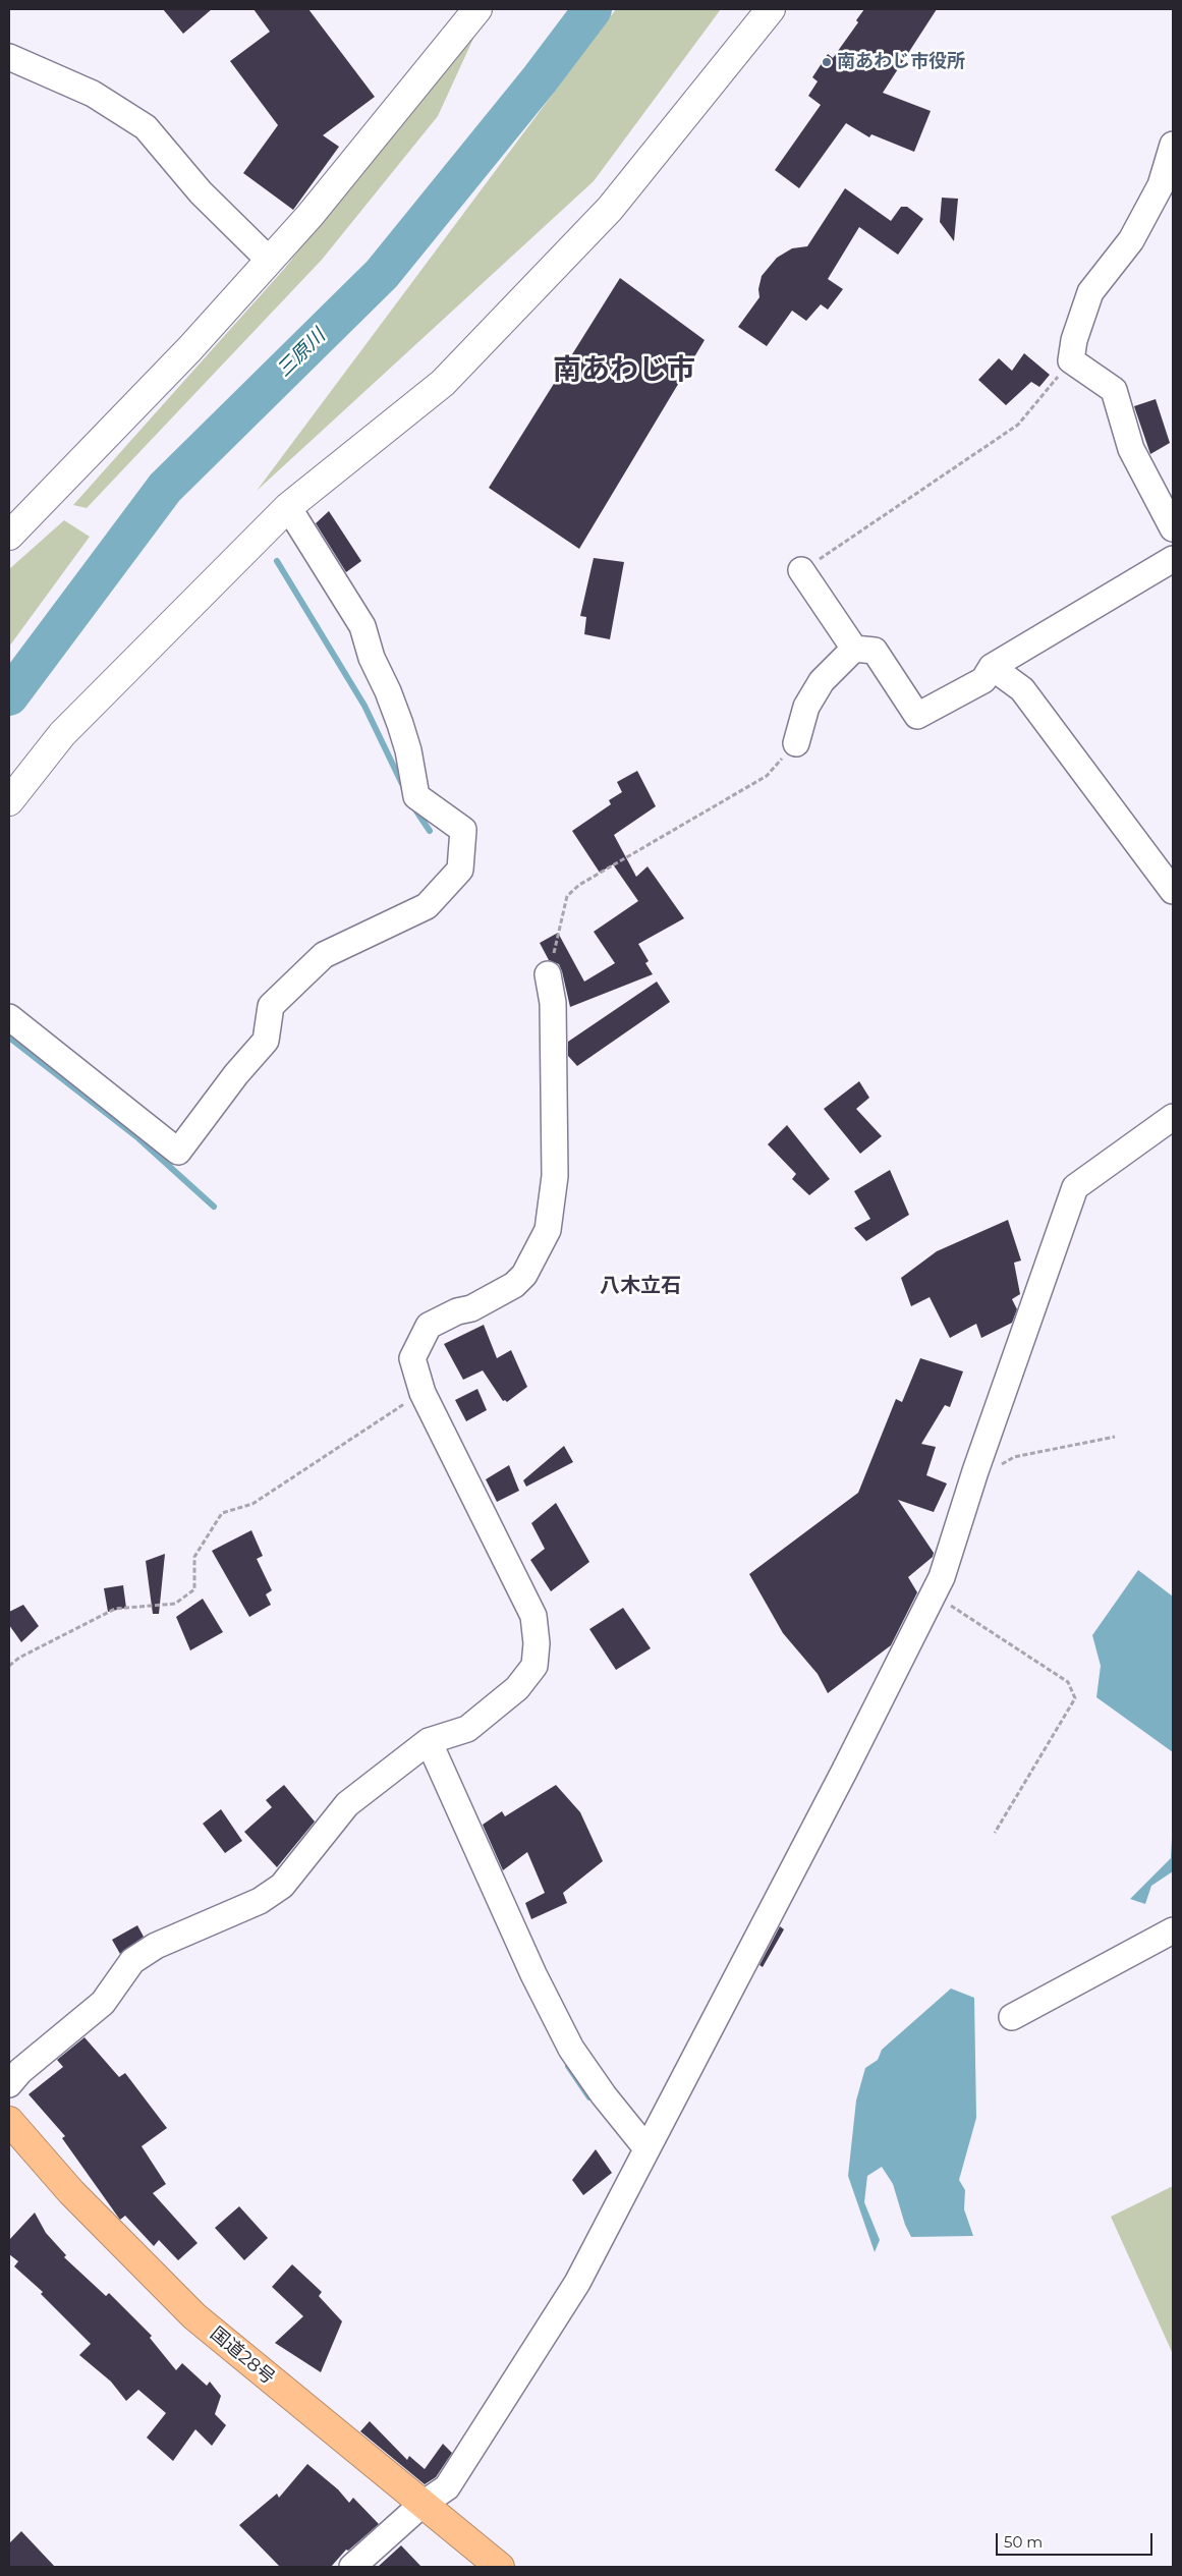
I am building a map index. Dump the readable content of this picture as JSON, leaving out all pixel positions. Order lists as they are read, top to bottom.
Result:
{
  "streets": {
    "highway": ["国道28号"]
  },
  "districts": ["南あわじ市", "八木立石"],
  "water": ["三原川"],
  "places": ["南あわじ市役所"],
  "scale_bar": "50 m"
}
